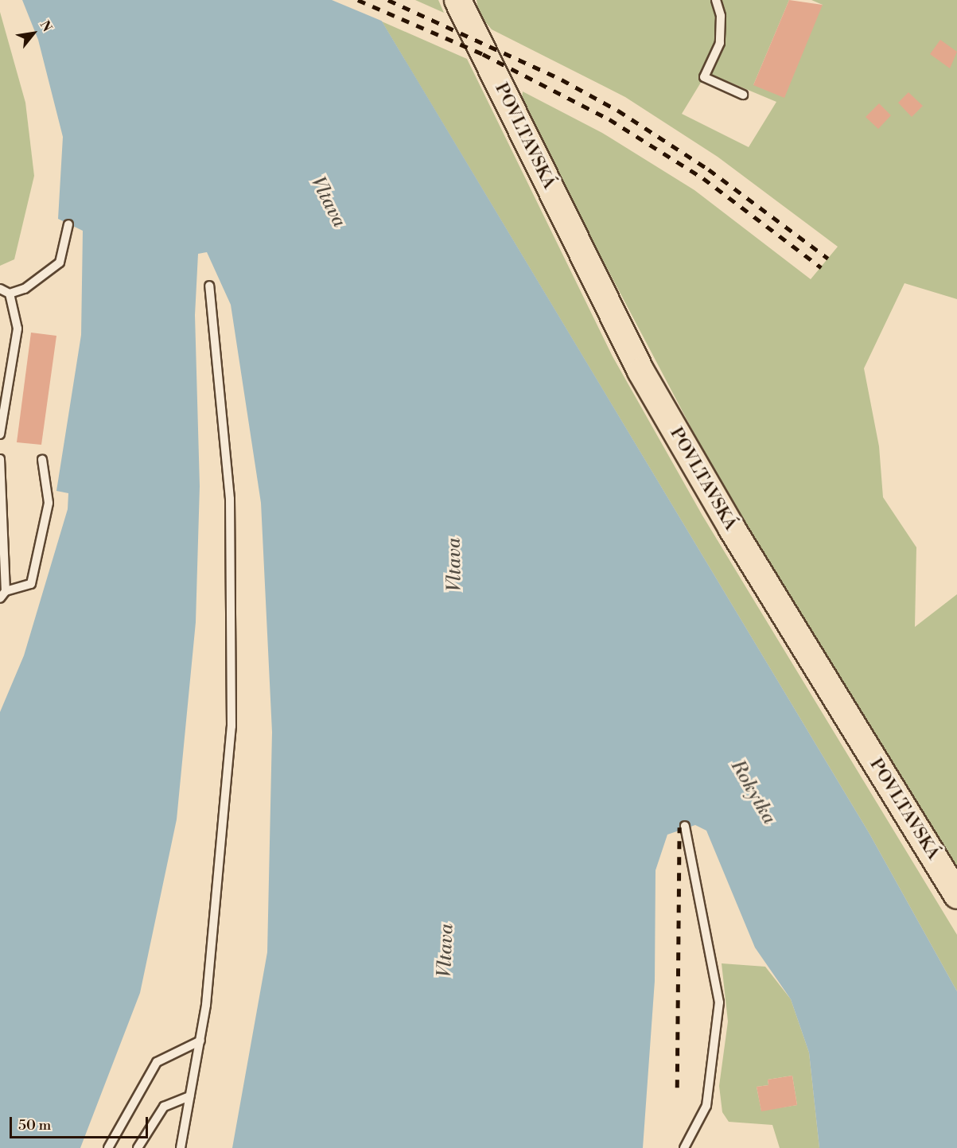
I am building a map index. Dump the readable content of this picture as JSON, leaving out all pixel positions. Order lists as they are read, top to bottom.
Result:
{
  "streets": {
    "main road": ["POVLTAVSKÁ"]
  },
  "water": ["Vltava", "Rokytka"],
  "scale_bar": "50 m",
  "north": "top right"
}
